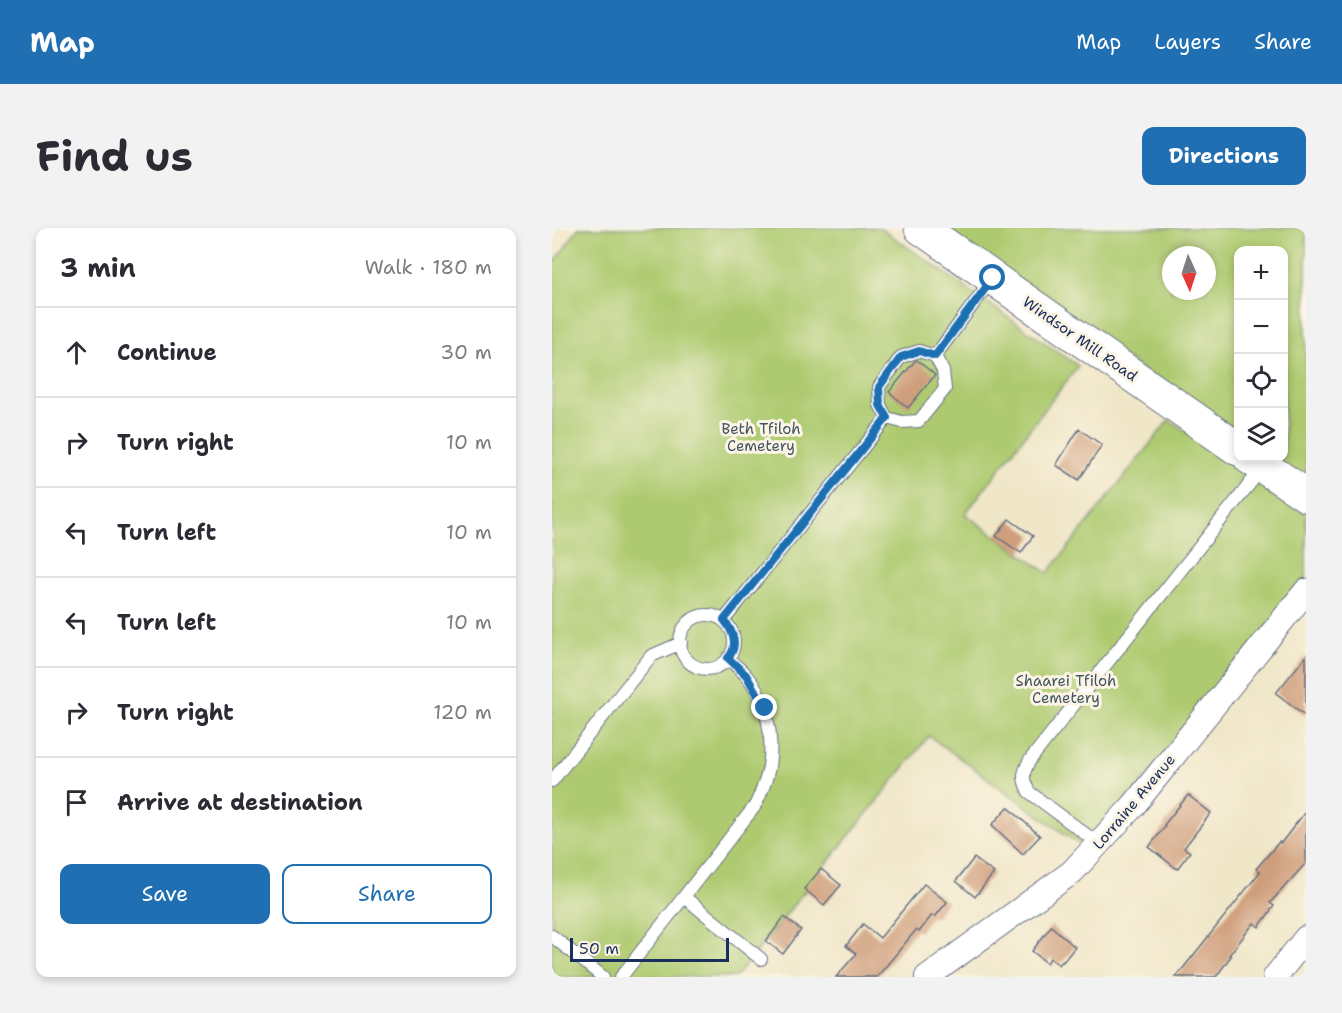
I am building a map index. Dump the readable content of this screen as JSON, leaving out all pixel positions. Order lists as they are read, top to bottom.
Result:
{
  "streets": {
    "main road": ["Windsor Mill Road"],
    "street": ["Lorraine Avenue"]
  },
  "parks": ["Beth Tfiloh Cemetery", "Shaarei Tfiloh Cemetery"],
  "scale_bar": "50 m",
  "north": "bottom",
  "page": {
    "header": "Map",
    "nav": ["Map", "Layers", "Share"],
    "buttons": [
      "Directions",
      ["Save", "Share"]
    ],
    "title": "Find us",
    "heading": ["3 min", "Walk · 180 m"],
    "map_buttons": ["+", "−"],
    "list": [
      ["Continue", "30 m"],
      ["Turn right", "10 m"],
      ["Turn left", "10 m"],
      ["Turn left", "10 m"],
      ["Turn right", "120 m"],
      "Arrive at destination"
    ],
    "scale": "50 m"
  }
}
